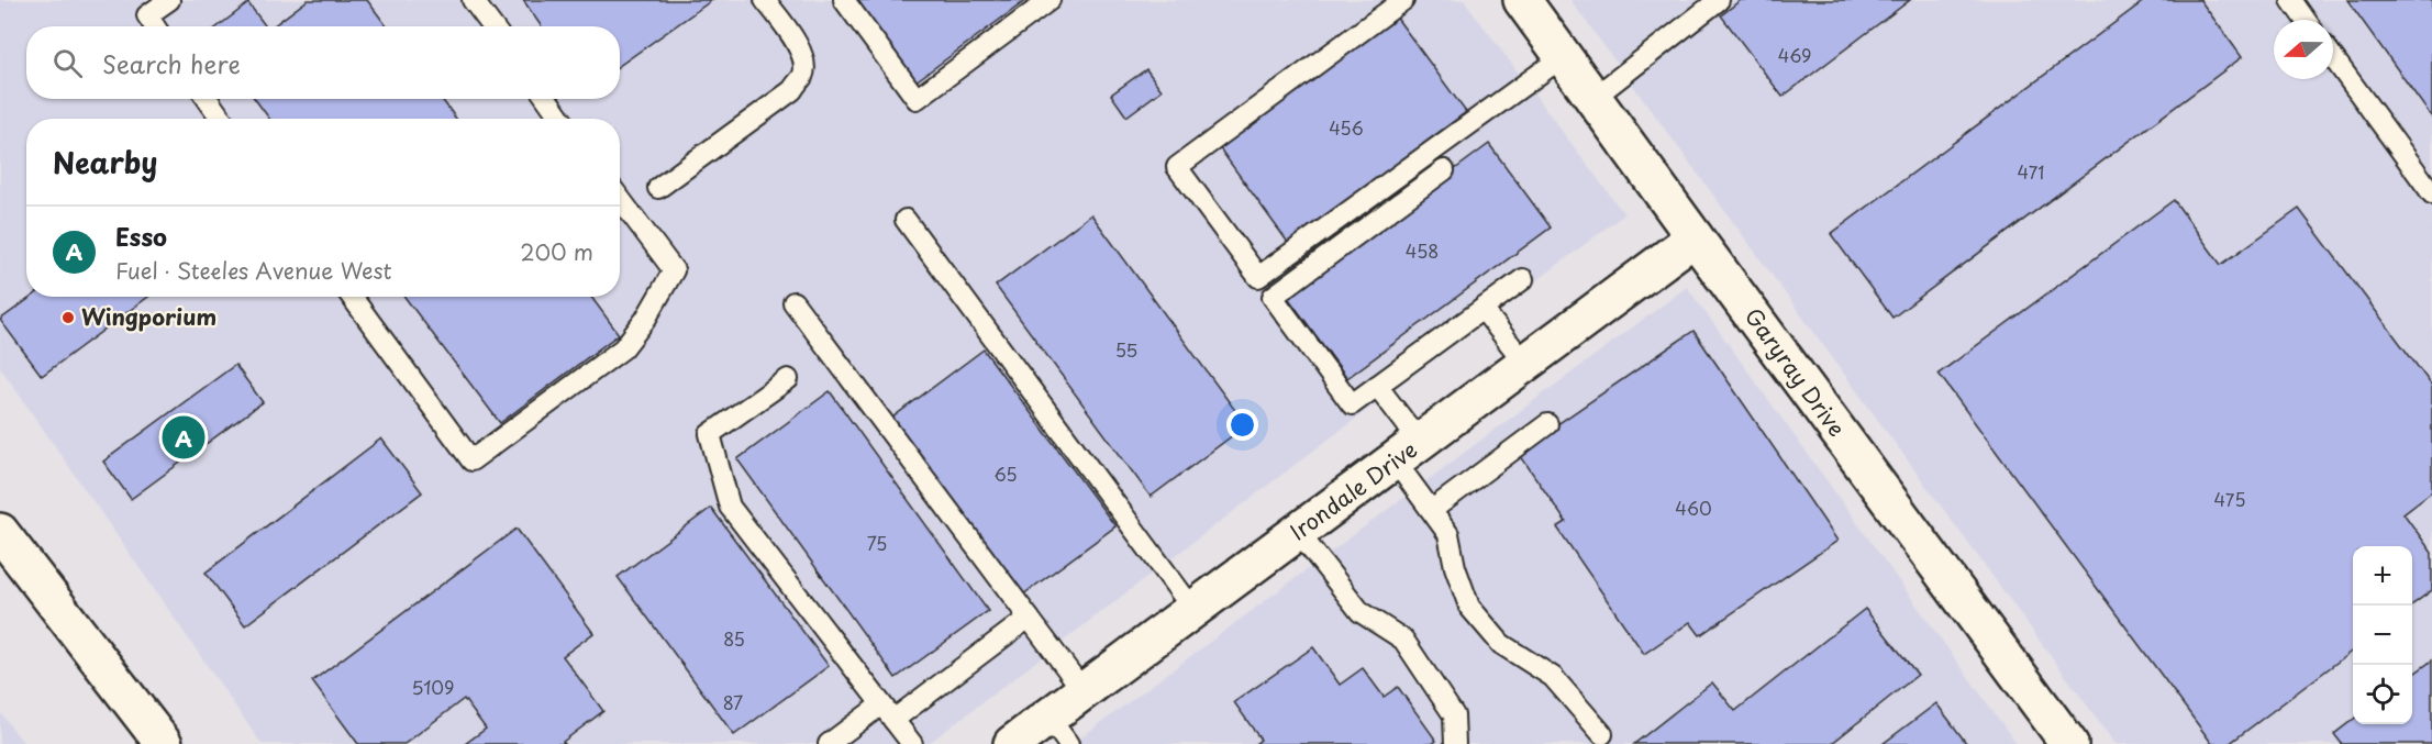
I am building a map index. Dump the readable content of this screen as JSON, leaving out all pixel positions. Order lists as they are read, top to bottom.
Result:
{
  "streets": {
    "street": ["Garyray Drive", "Irondale Drive"]
  },
  "crossings": [
    ["Garyray Drive", "Irondale Drive"]
  ],
  "places": ["Wingporium"],
  "house_numbers": [
    "469",
    "456",
    "471",
    "458",
    "55",
    "65",
    "475",
    "460",
    "75",
    "85",
    "5109",
    "87"
  ],
  "north": "left",
  "page": {
    "search": "Search here",
    "heading": "Nearby",
    "list": [
      {
        "mark": "A",
        "name": "Esso",
        "note": "Fuel · Steeles Avenue West",
        "value": "200 m"
      }
    ],
    "pins": "A",
    "map_buttons": ["+", "−"]
  }
}
